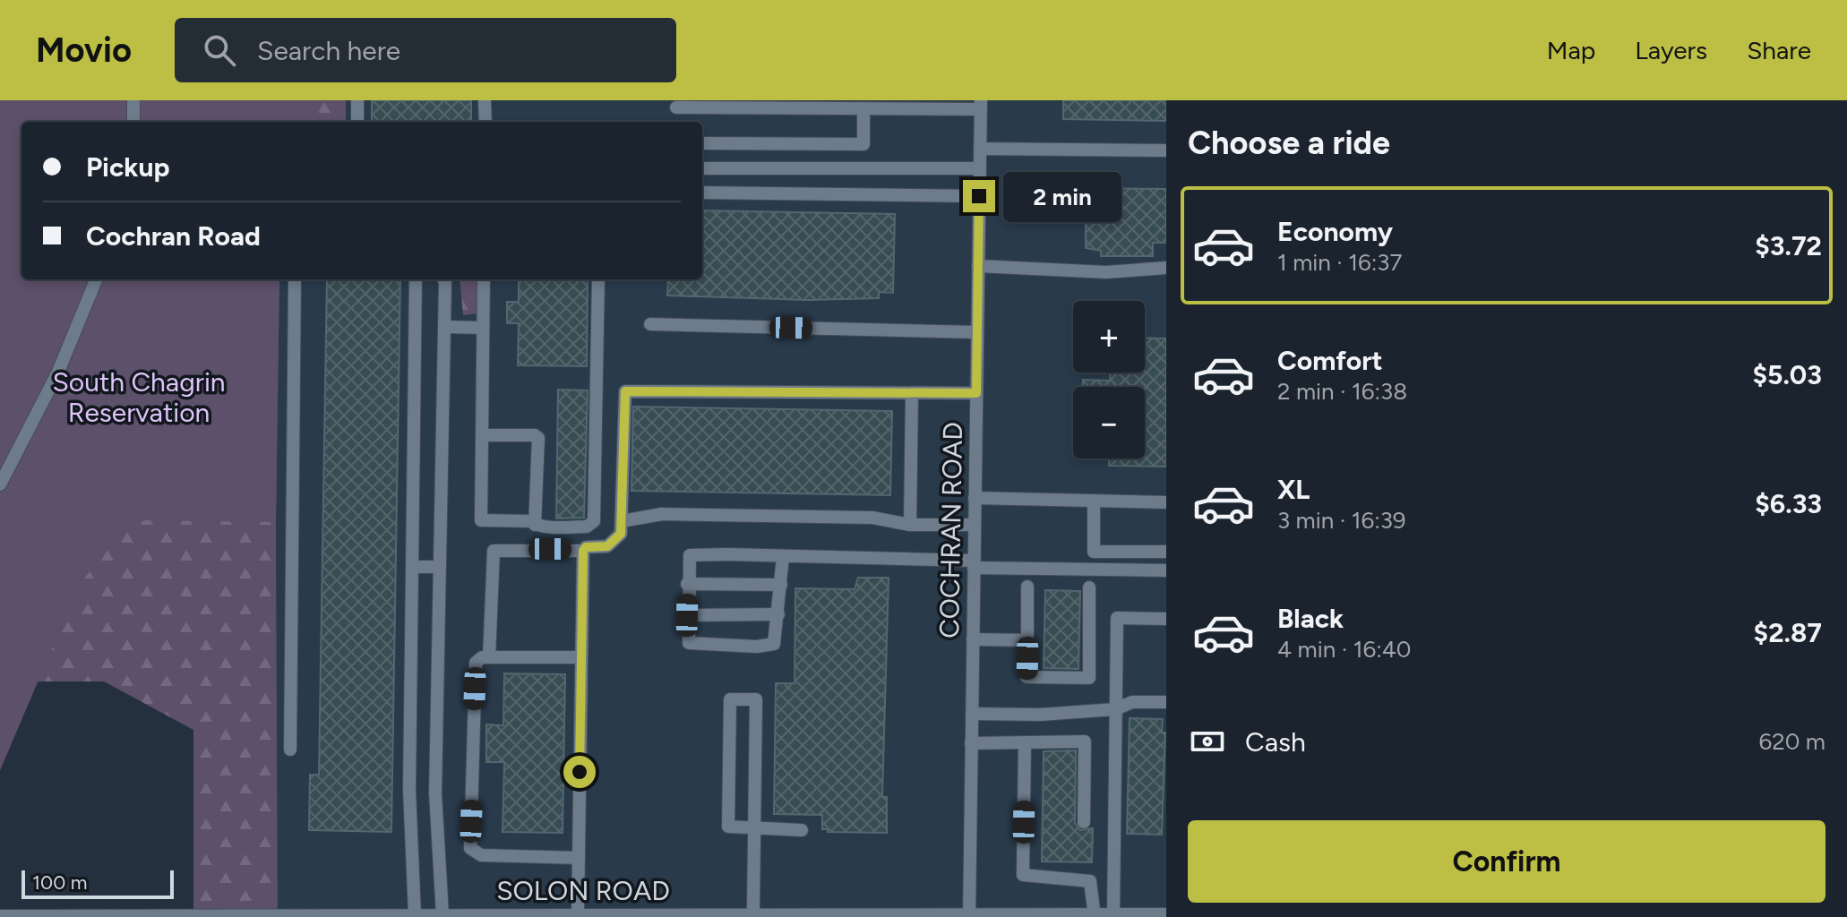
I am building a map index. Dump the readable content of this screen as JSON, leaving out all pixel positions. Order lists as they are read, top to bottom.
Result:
{
  "streets": {
    "street": ["COCHRAN ROAD", "SOLON ROAD"]
  },
  "crossings": [
    ["COCHRAN ROAD", "SOLON ROAD"]
  ],
  "parks": ["South Chagrin Reservation"],
  "scale_bar": "100 m",
  "page": {
    "header": "Movio",
    "search": "Search here",
    "nav": ["Map", "Layers", "Share"],
    "heading": "Choose a ride",
    "banner": ["Pickup", "Cochran Road"],
    "bubble": "2 min",
    "list": [
      {
        "name": "Economy",
        "note": "1 min · 16:37",
        "value": "$3.72"
      },
      {
        "name": "Comfort",
        "note": "2 min · 16:38",
        "value": "$5.03"
      },
      {
        "name": "XL",
        "note": "3 min · 16:39",
        "value": "$6.33"
      },
      {
        "name": "Black",
        "note": "4 min · 16:40",
        "value": "$2.87"
      }
    ],
    "map_buttons": ["+", "−"],
    "pay": ["Cash", "620 m"],
    "buttons": "Confirm",
    "scale": "100 m"
  }
}
